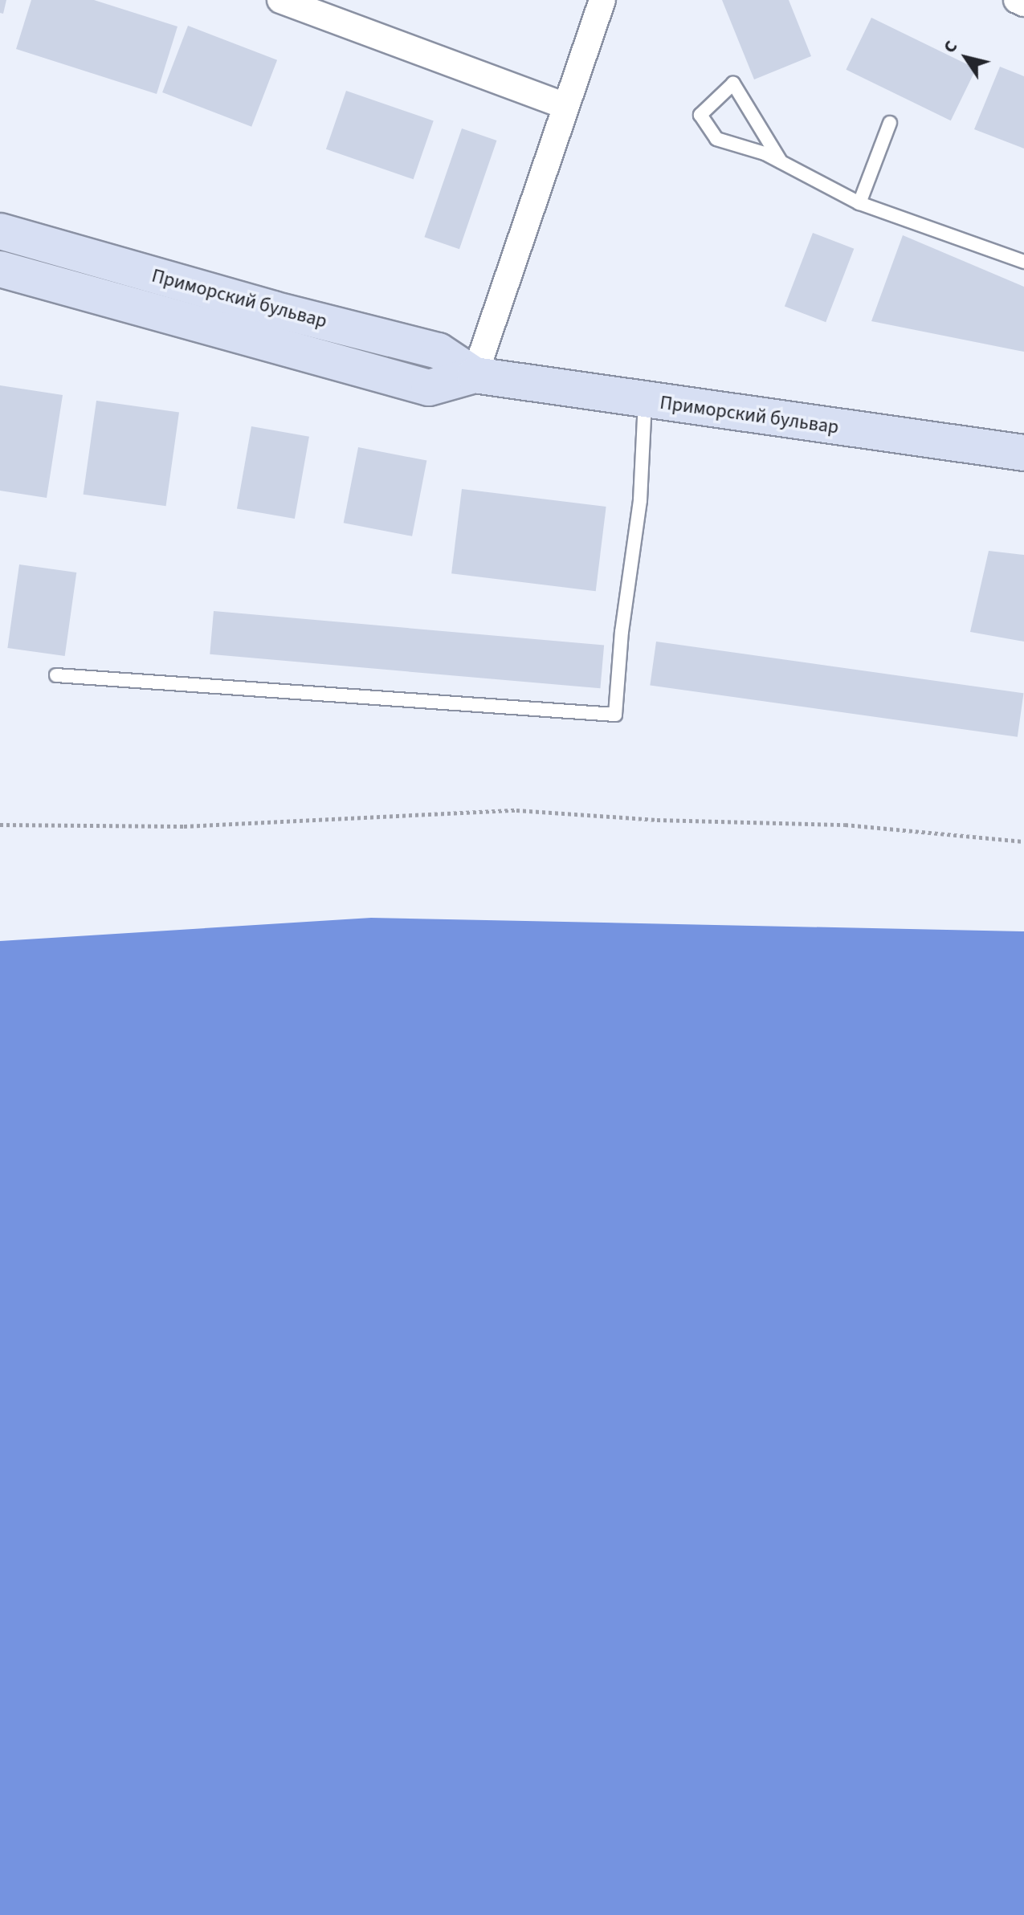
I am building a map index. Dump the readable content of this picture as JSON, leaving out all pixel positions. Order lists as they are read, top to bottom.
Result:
{
  "streets": {
    "street": ["Приморский бульвар"]
  },
  "north": "top left"
}
